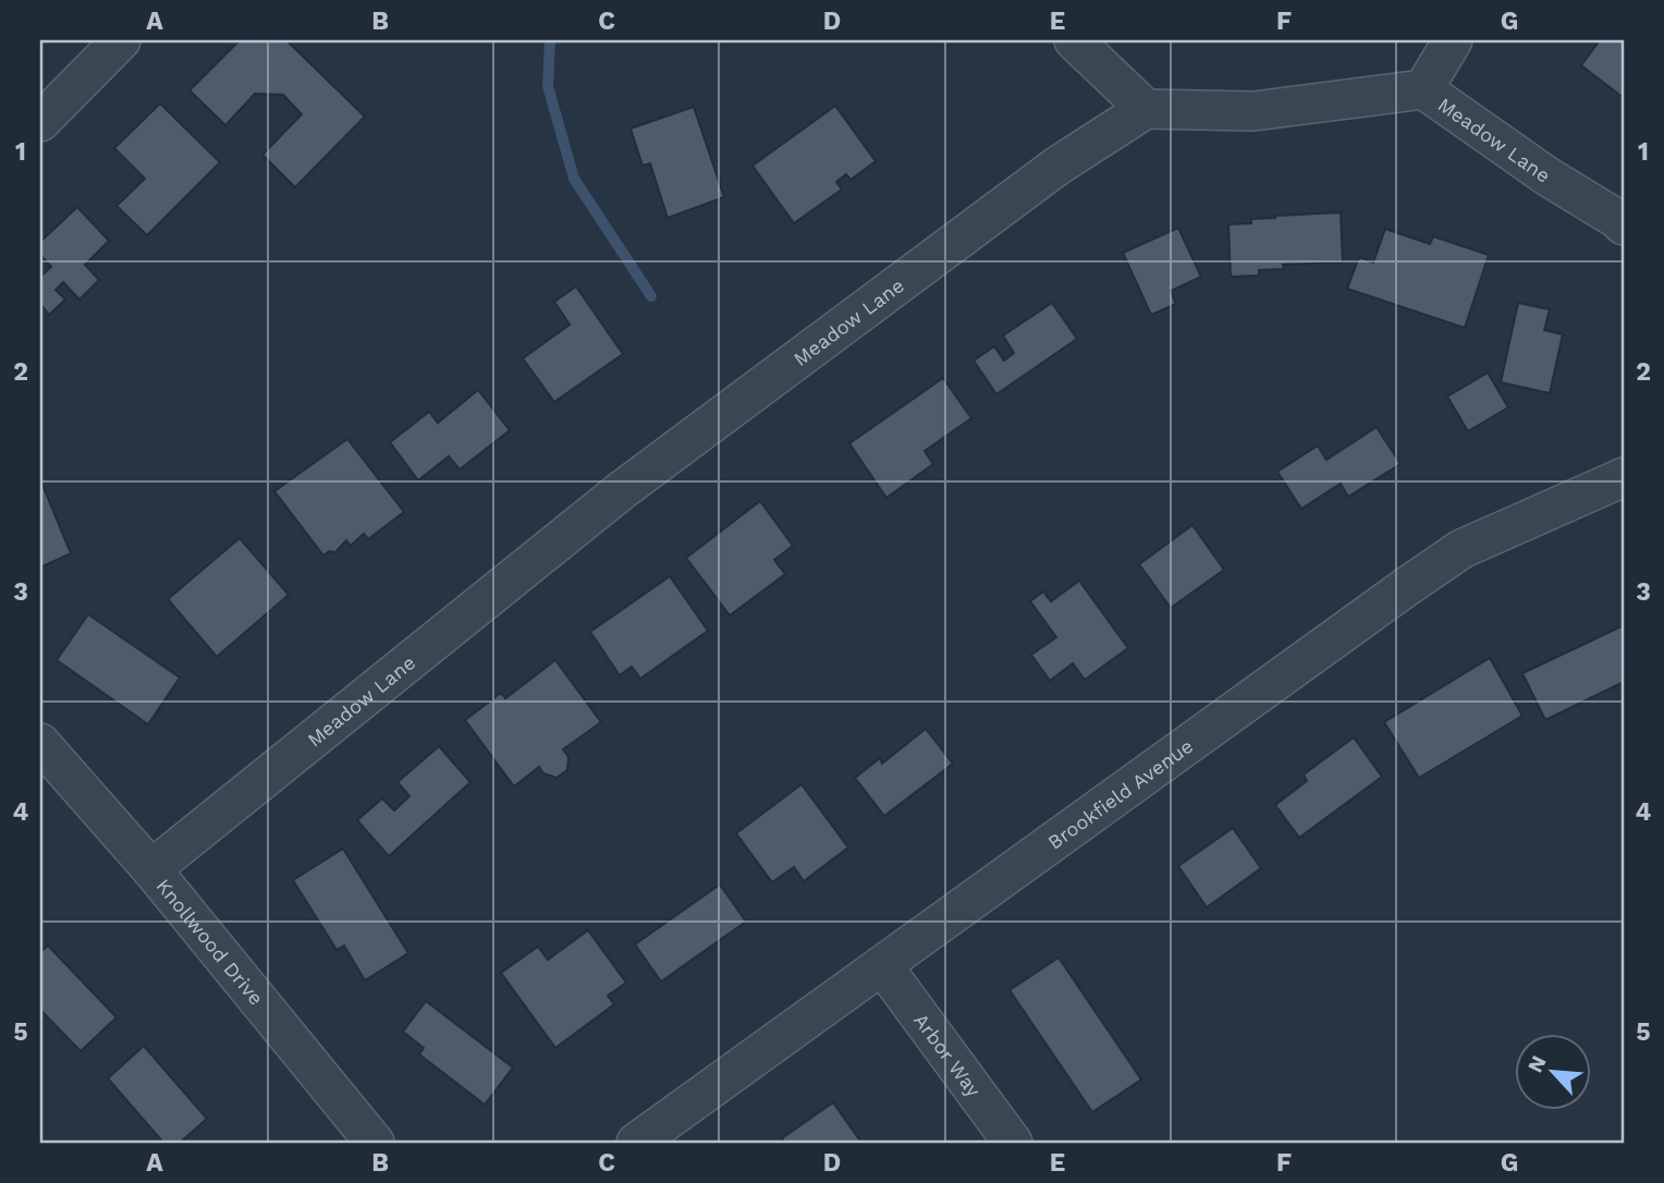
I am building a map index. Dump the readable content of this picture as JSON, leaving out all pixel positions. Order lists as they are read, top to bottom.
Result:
{
  "streets": {
    "street": [
      "Meadow Lane",
      "Brookfield Avenue",
      "Knollwood Drive",
      "Arbor Way"
    ]
  },
  "crossings": [
    ["Meadow Lane", "Knollwood Drive"],
    ["Brookfield Avenue", "Arbor Way"]
  ],
  "north": "top left",
  "grid": {
    "columns": [
      "A",
      "B",
      "C",
      "D",
      "E",
      "F",
      "G"
    ],
    "rows": [
      "1",
      "2",
      "3",
      "4",
      "5"
    ]
  }
}
